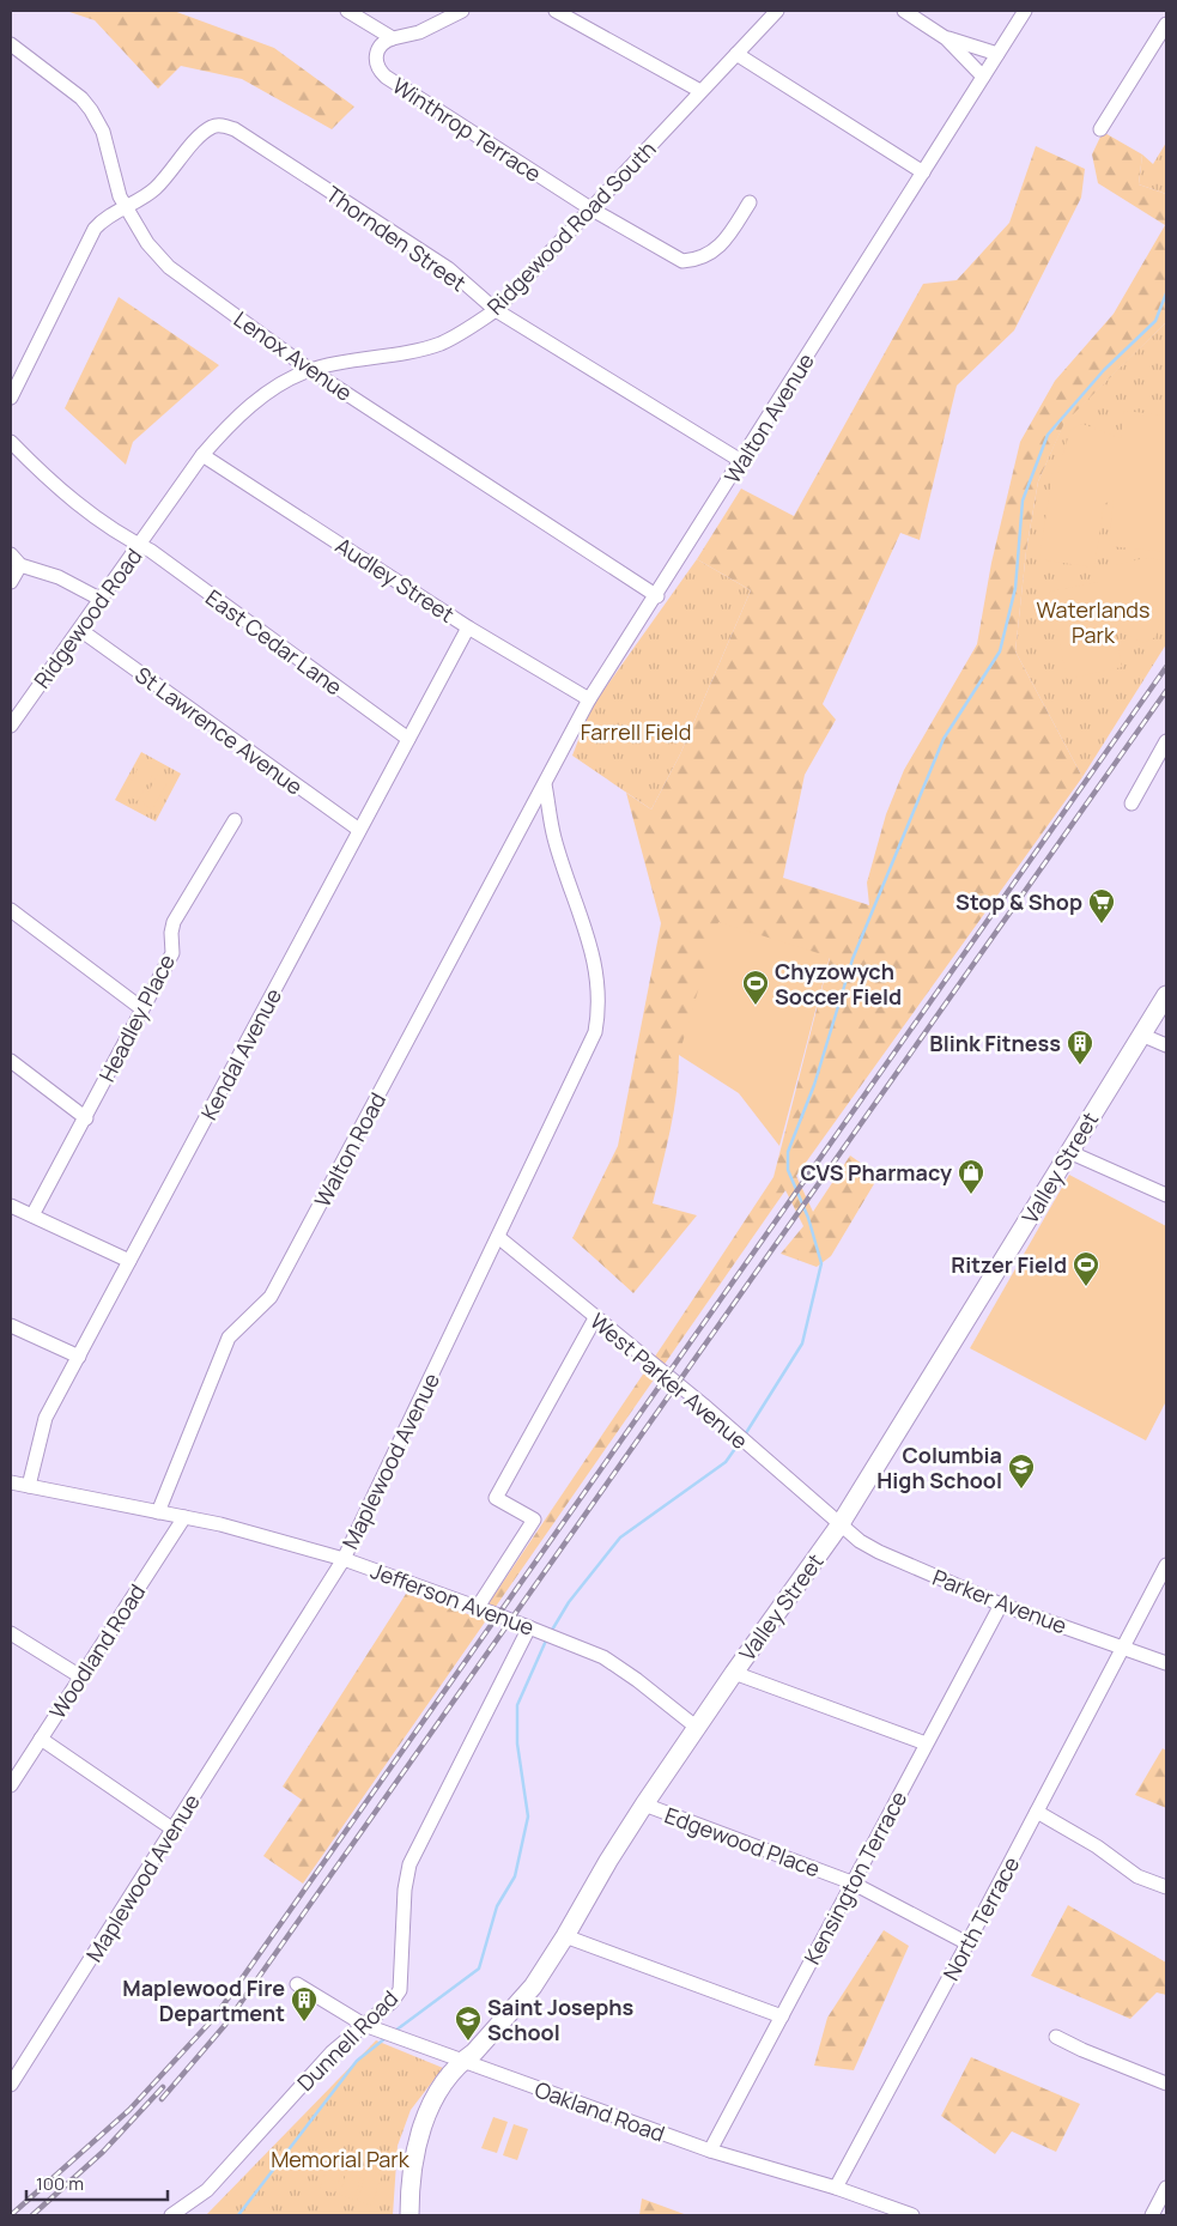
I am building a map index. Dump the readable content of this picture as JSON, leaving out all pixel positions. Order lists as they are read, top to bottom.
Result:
{
  "streets": {
    "main road": ["Valley Street"],
    "street": [
      "Winthrop Terrace",
      "Ridgewood Road South",
      "Thornden Street",
      "Lenox Avenue",
      "Walton Avenue",
      "Audley Street",
      "Ridgewood Road",
      "East Cedar Lane",
      "St Lawrence Avenue",
      "Headley Place",
      "Kendal Avenue",
      "Walton Road",
      "West Parker Avenue",
      "Maplewood Avenue",
      "Jefferson Avenue",
      "Parker Avenue",
      "Woodland Road",
      "Edgewood Place",
      "Kensington Terrace",
      "North Terrace",
      "Dunnell Road",
      "Oakland Road"
    ]
  },
  "crossings": [
    ["Winthrop Terrace", "Ridgewood Road South"],
    ["Ridgewood Road South", "Thornden Street"],
    ["Ridgewood Road South", "Lenox Avenue"],
    ["Ridgewood Road South", "Audley Street"],
    ["Ridgewood Road South", "Ridgewood Road"],
    ["Thornden Street", "Lenox Avenue"],
    ["Thornden Street", "Walton Avenue"],
    ["Lenox Avenue", "Walton Avenue"],
    ["Walton Avenue", "Audley Street"],
    ["Walton Avenue", "Walton Road"],
    ["Walton Avenue", "Maplewood Avenue"],
    ["Audley Street", "Kendal Avenue"],
    ["Ridgewood Road", "East Cedar Lane"],
    ["Ridgewood Road", "St Lawrence Avenue"],
    ["East Cedar Lane", "Kendal Avenue"],
    ["St Lawrence Avenue", "Kendal Avenue"],
    ["Kendal Avenue", "Jefferson Avenue"],
    ["Walton Road", "Maplewood Avenue"],
    ["Walton Road", "Jefferson Avenue"],
    ["Valley Street", "West Parker Avenue"],
    ["Valley Street", "Jefferson Avenue"],
    ["Valley Street", "Parker Avenue"],
    ["Valley Street", "Edgewood Place"],
    ["Valley Street", "Oakland Road"],
    ["West Parker Avenue", "Maplewood Avenue"],
    ["West Parker Avenue", "Parker Avenue"],
    ["Maplewood Avenue", "Jefferson Avenue"],
    ["Jefferson Avenue", "Woodland Road"],
    ["Jefferson Avenue", "Dunnell Road"],
    ["Parker Avenue", "Kensington Terrace"],
    ["Parker Avenue", "North Terrace"],
    ["Edgewood Place", "Kensington Terrace"],
    ["Edgewood Place", "North Terrace"],
    ["Kensington Terrace", "Oakland Road"],
    ["North Terrace", "Oakland Road"],
    ["Dunnell Road", "Oakland Road"]
  ],
  "parks": ["Waterlands Park", "Farrell Field", "Memorial Park"],
  "places": {
    "supermarket": ["Stop & Shop"],
    "sports": ["Chyzowych Soccer Field", "Ritzer Field"],
    "building": ["Blink Fitness", "Maplewood Fire Department"],
    "shop": ["CVS Pharmacy"],
    "school or university": ["Columbia High School", "Saint Josephs School"]
  },
  "scale_bar": "100 m"
}
